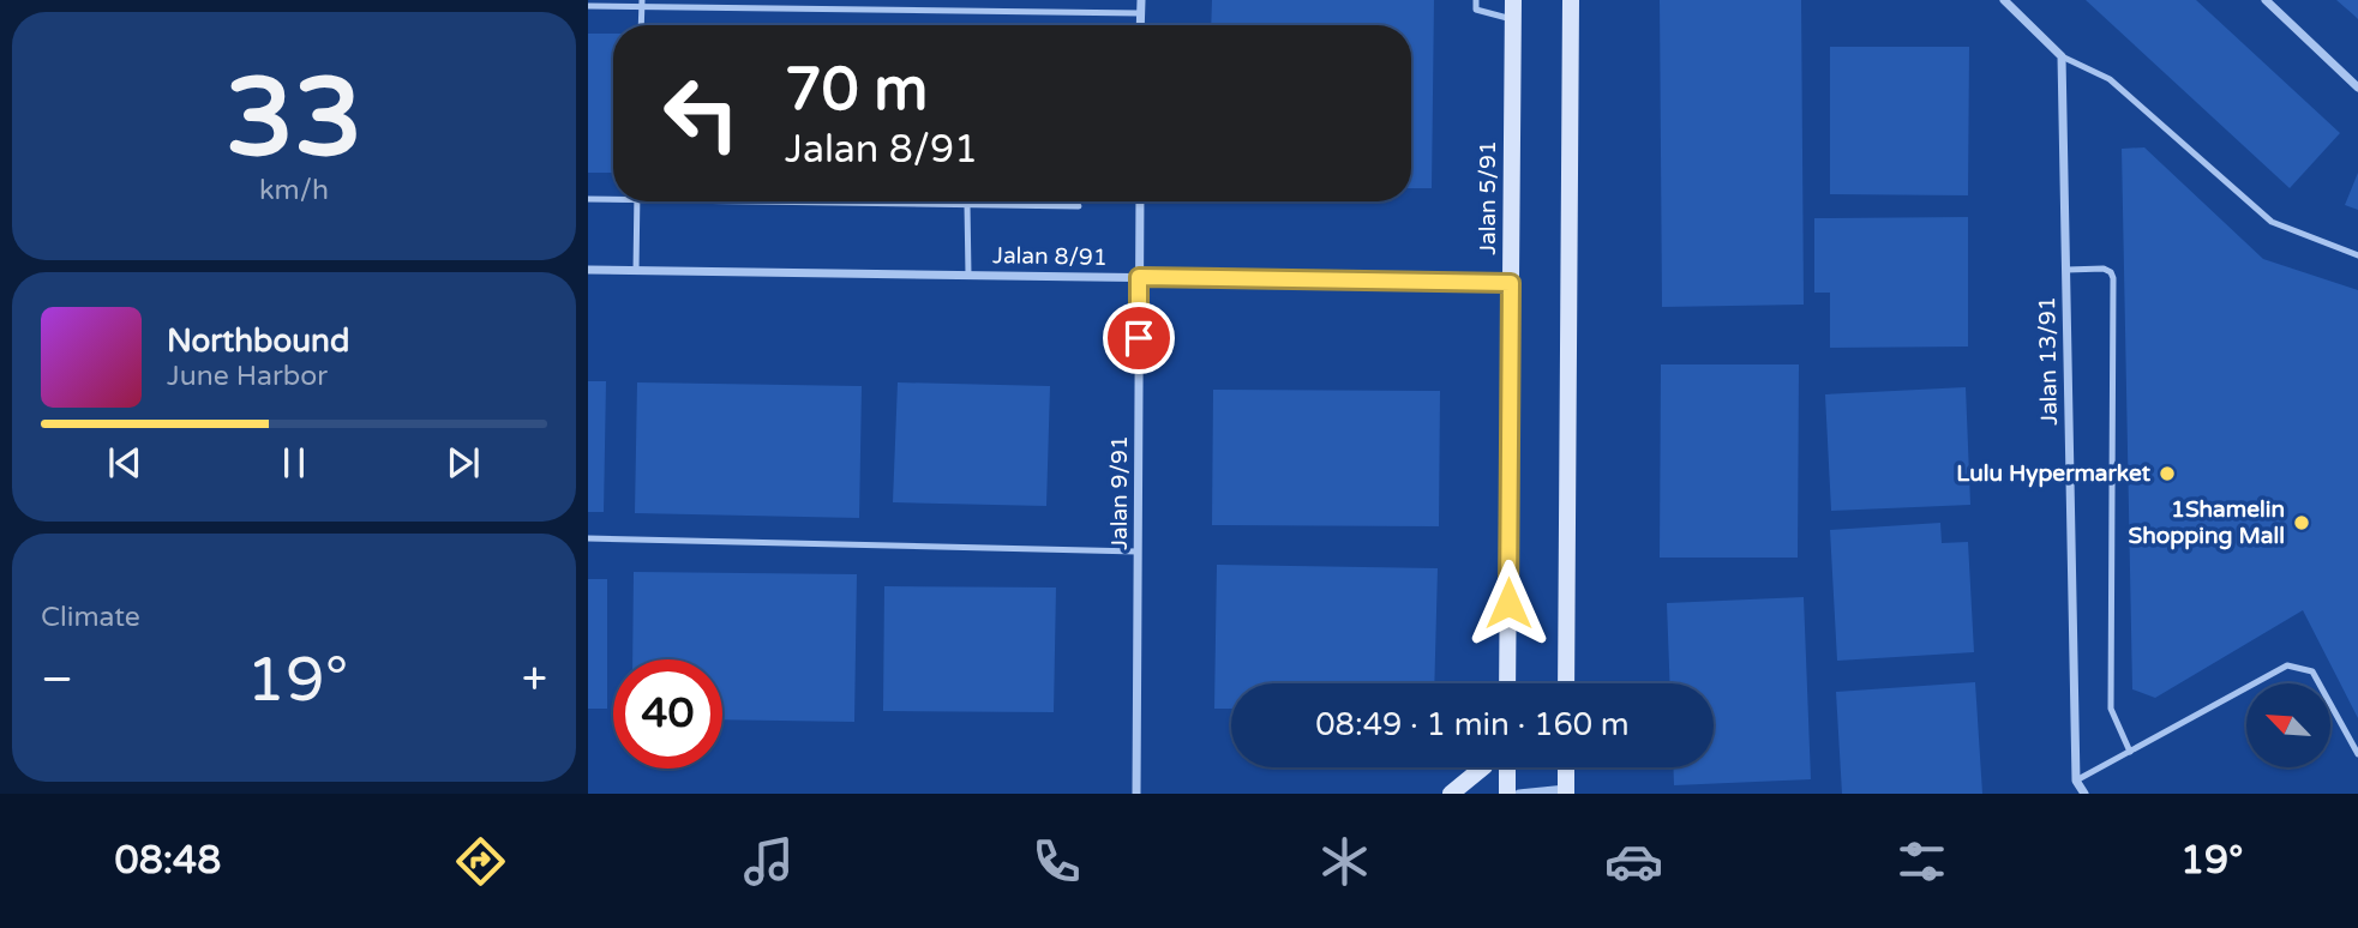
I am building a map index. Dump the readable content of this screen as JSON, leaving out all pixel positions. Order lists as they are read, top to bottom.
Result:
{
  "streets": {
    "street": [
      "Jalan 5/91",
      "Jalan 8/91",
      "Jalan 13/91",
      "Jalan 9/91"
    ]
  },
  "crossings": [
    ["Jalan 5/91", "Jalan 8/91"],
    ["Jalan 8/91", "Jalan 9/91"]
  ],
  "places": ["Lulu Hypermarket", "1Shamelin Shopping Mall"],
  "north": "top left",
  "page": {
    "tile": [
      ["33", "km/h"],
      "Climate"
    ],
    "turn": ["70 m", "Jalan 8/91"],
    "song": ["Northbound", "June Harbor"],
    "heat": ["−", "19°", "+"],
    "limit": "40",
    "trip": "08:49 · 1 min · 160 m",
    "tabs": ["08:48", "19°"]
  }
}
